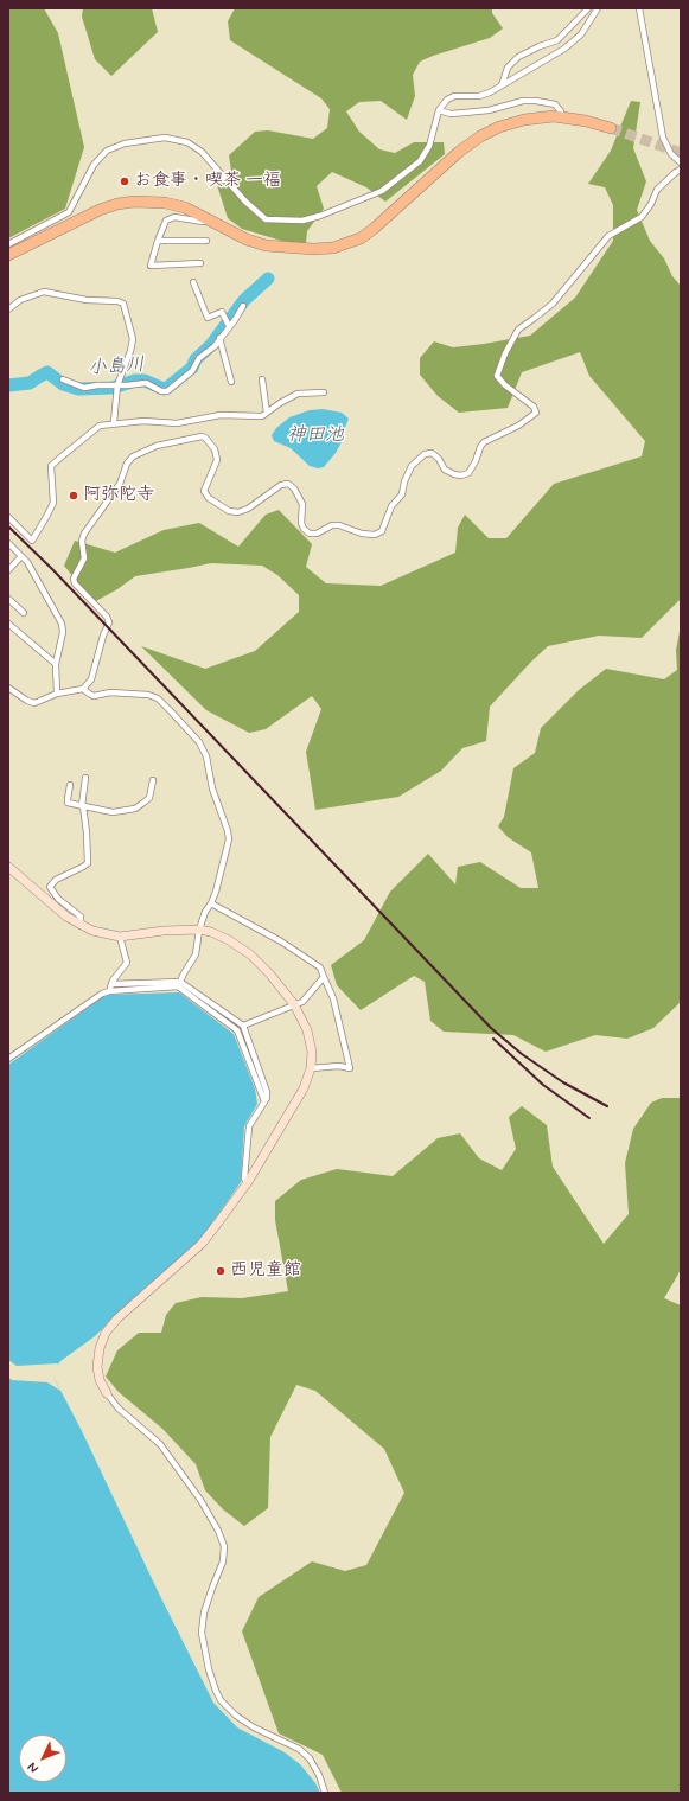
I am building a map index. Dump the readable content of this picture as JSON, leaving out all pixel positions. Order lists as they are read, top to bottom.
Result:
{
  "water": ["小島川", "神田池"],
  "places": ["お食事・喫茶 一福", "阿弥陀寺", "西児童館"],
  "north": "bottom left"
}
